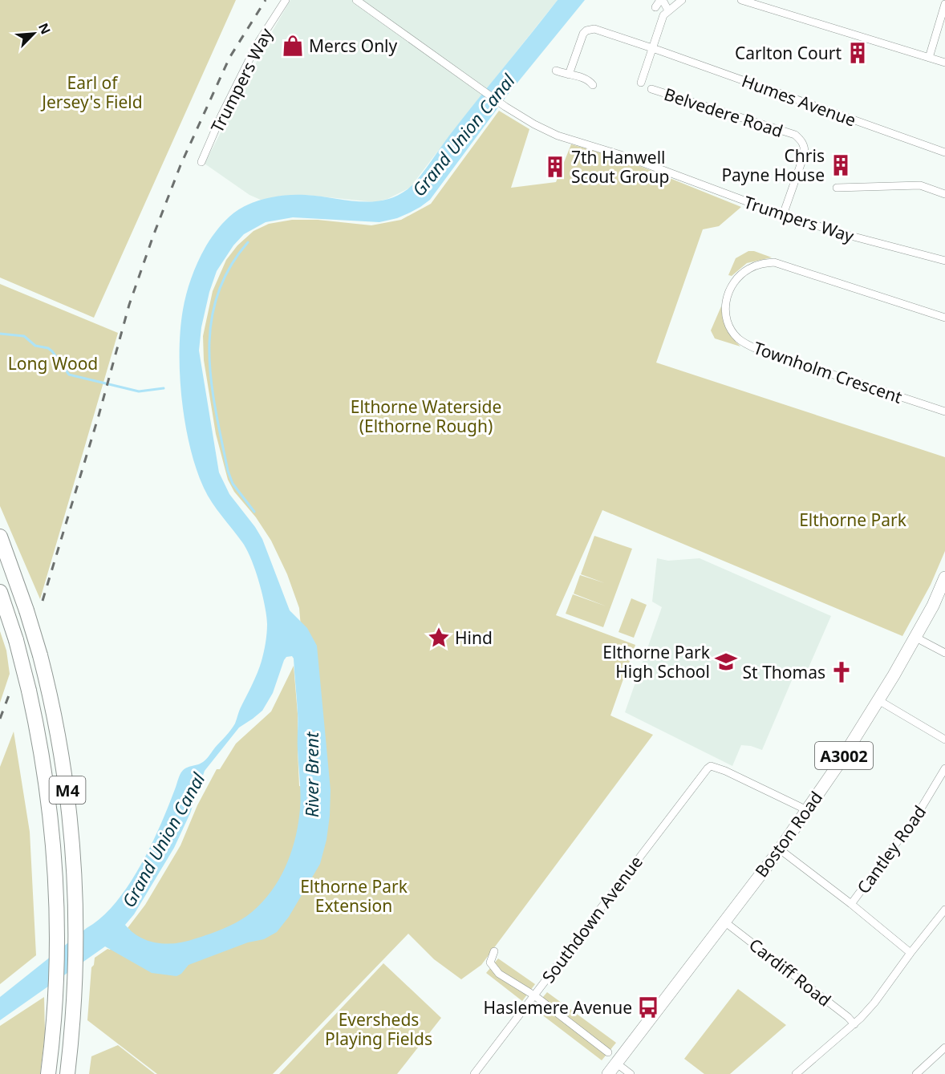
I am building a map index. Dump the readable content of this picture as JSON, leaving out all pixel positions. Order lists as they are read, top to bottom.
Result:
{
  "streets": {
    "highway": ["M4"],
    "main road": ["A3002", "Boston Road"],
    "street": [
      "Trumpers Way",
      "Humes Avenue",
      "Belvedere Road",
      "Townholm Crescent",
      "Cantley Road",
      "Southdown Avenue",
      "Cardiff Road"
    ]
  },
  "crossings": [
    ["Trumpers Way", "Belvedere Road"],
    ["Boston Road", "Southdown Avenue"],
    ["Boston Road", "Cardiff Road"]
  ],
  "water": ["Grand Union Canal", "River Brent"],
  "parks": [
    "Earl of Jersey's Field",
    "Long Wood",
    "Elthorne Waterside (Elthorne Rough)",
    "Elthorne Park",
    "Elthorne Park Extension",
    "Eversheds Playing Fields"
  ],
  "places": {
    "shop": ["Mercs Only"],
    "building": ["Carlton Court", "Chris Payne House", "7th Hanwell Scout Group"],
    "place": ["Hind"],
    "school or university": ["Elthorne Park High School"],
    "church": ["St Thomas"],
    "bus stop": ["Haslemere Avenue"]
  },
  "north": "top right"
}
